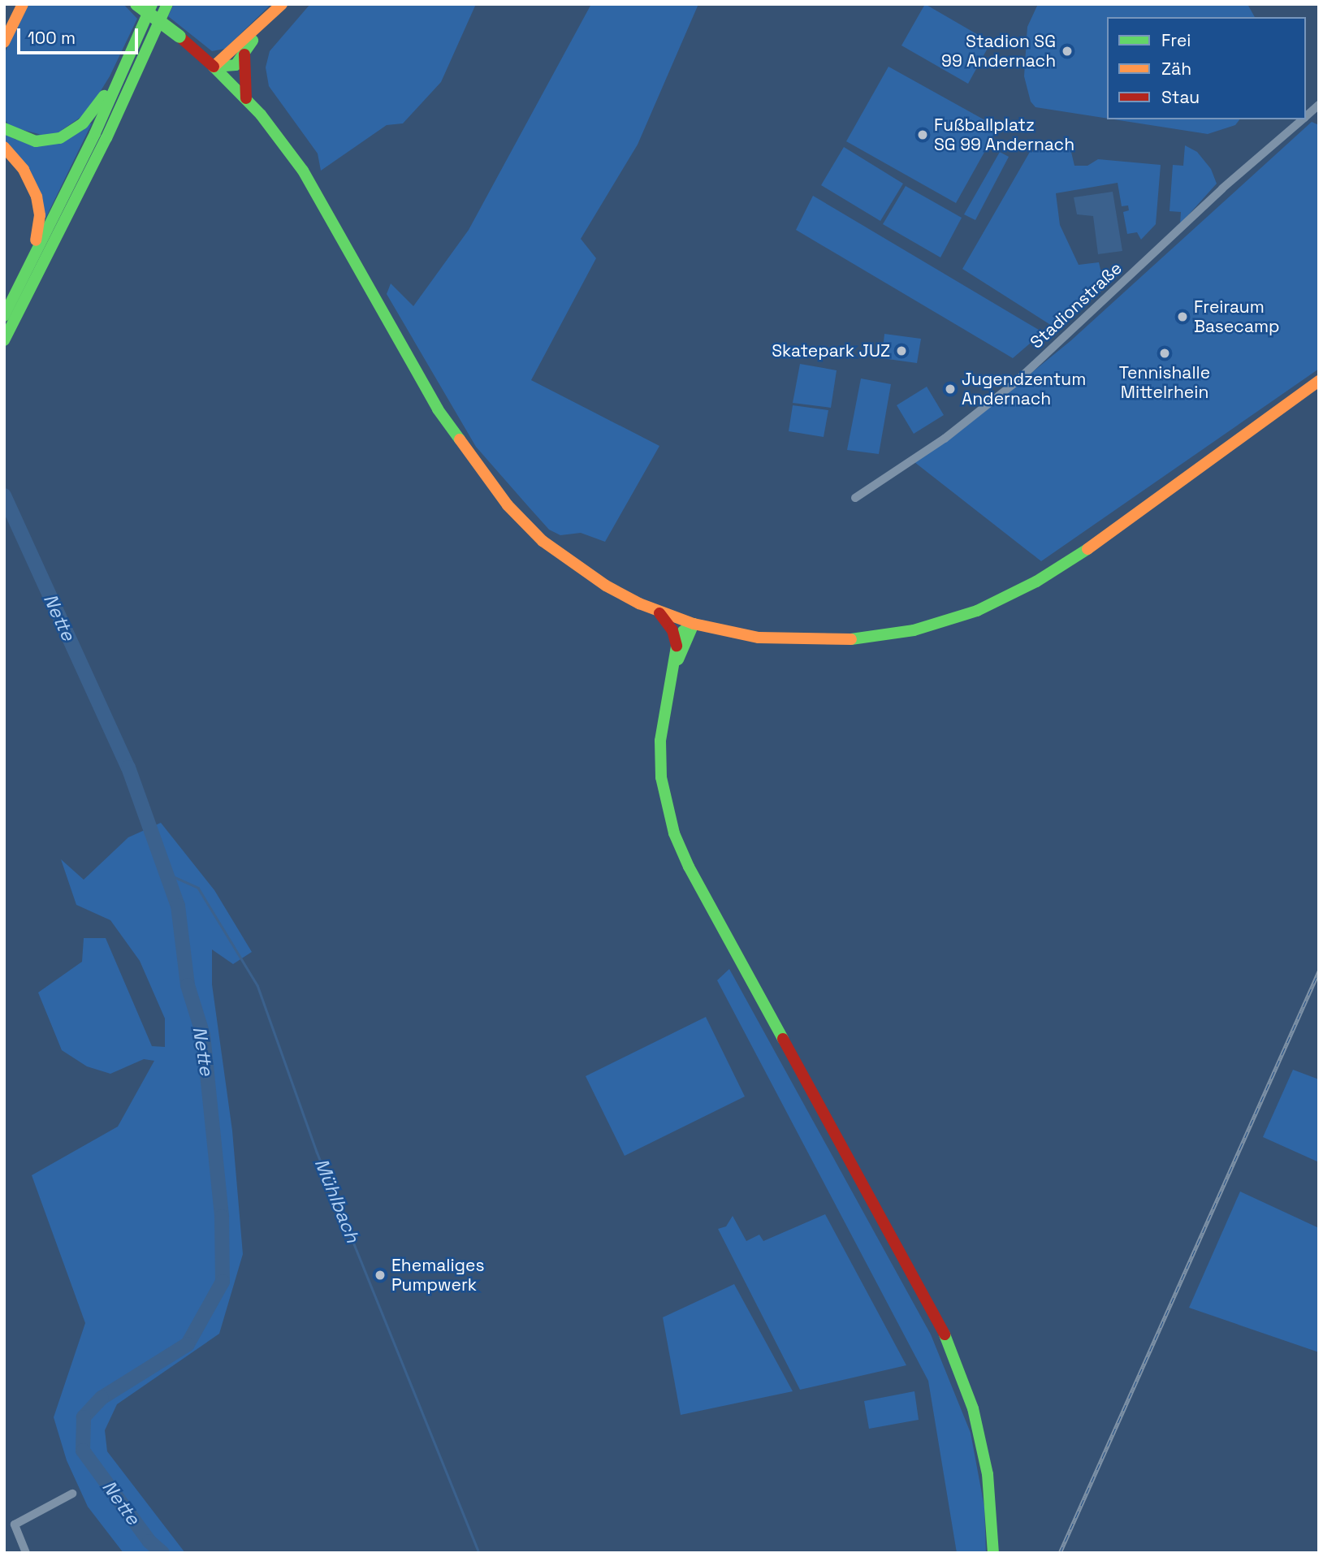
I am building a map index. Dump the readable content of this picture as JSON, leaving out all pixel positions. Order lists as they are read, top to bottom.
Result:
{
  "streets": {
    "street": ["Stadionstraße"]
  },
  "water": ["Nette", "Mühlbach"],
  "places": [
    "Stadion SG 99 Andernach",
    "Fußballplatz SG 99 Andernach",
    "Freiraum Basecamp",
    "Skatepark JUZ",
    "Tennishalle Mittelrhein",
    "Jugendzentum Andernach",
    "Ehemaliges Pumpwerk"
  ],
  "legend": ["Frei", "Zäh", "Stau"],
  "scale_bar": "100 m"
}
